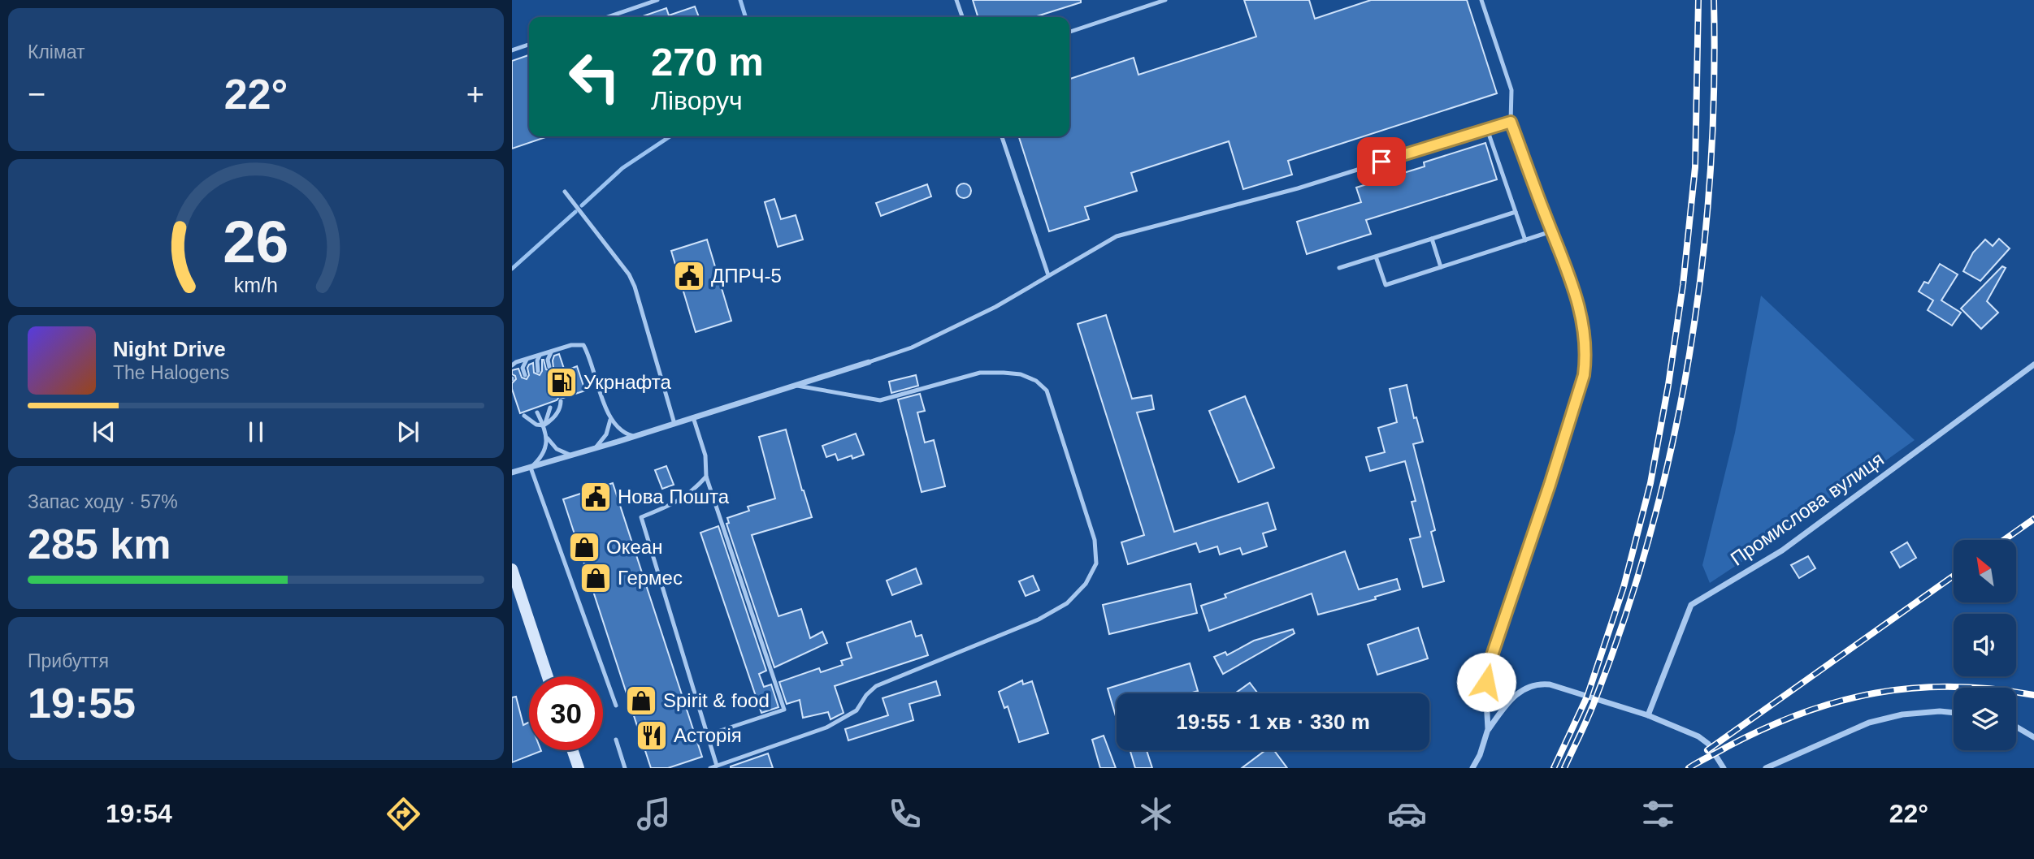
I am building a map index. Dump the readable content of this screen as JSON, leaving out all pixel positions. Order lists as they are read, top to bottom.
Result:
{
  "streets": {
    "street": ["Промислова вулиця"]
  },
  "places": {
    "public building": ["ДПРЧ-5", "Нова Пошта"],
    "fuel station": ["Укрнафта"],
    "shop": ["Океан", "Гермес", "Spirit & food"],
    "restaurant": ["Асторія"]
  },
  "north": "top left",
  "page": {
    "tile": [
      "Клімат",
      ["Запас ходу · 57%", "285 km"],
      ["Прибуття", "19:55"]
    ],
    "turn": ["270 m", "Ліворуч"],
    "heat": ["−", "22°", "+"],
    "song": ["Night Drive", "The Halogens"],
    "limit": "30",
    "trip": "19:55 · 1 хв · 330 m",
    "tabs": ["19:54", "22°"],
    "gauge": ["26", "km/h"]
  }
}
